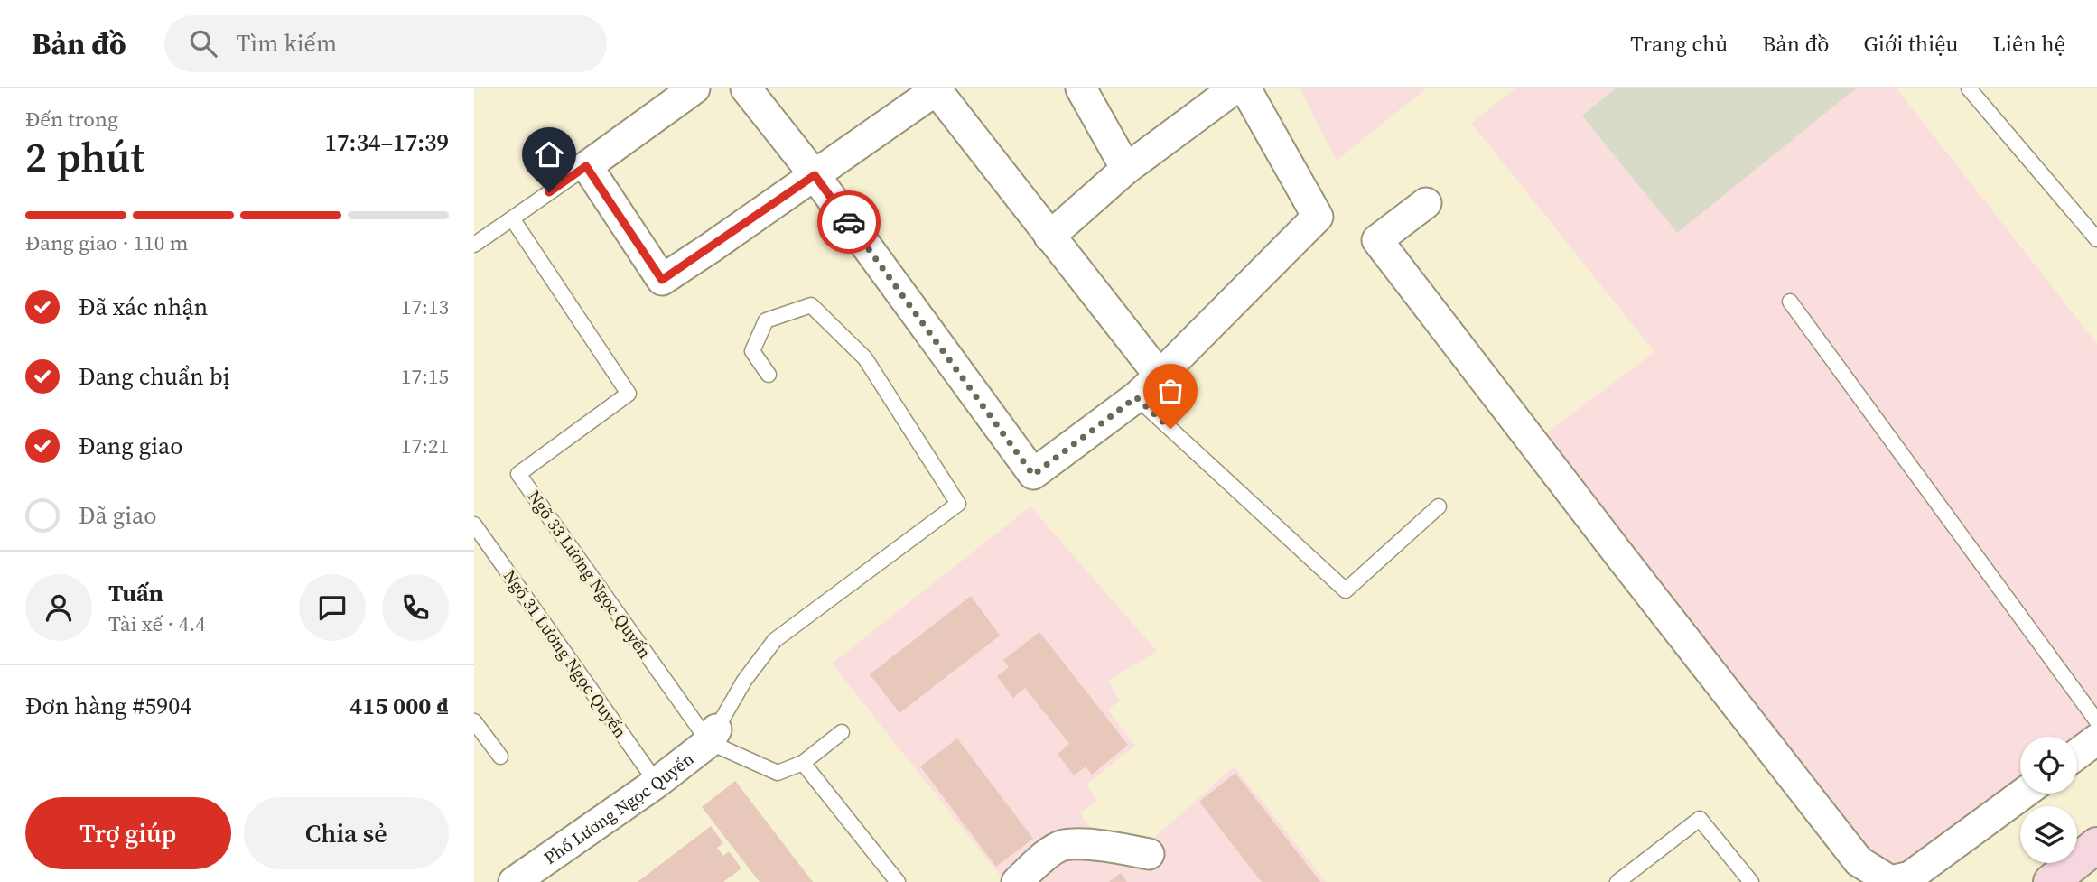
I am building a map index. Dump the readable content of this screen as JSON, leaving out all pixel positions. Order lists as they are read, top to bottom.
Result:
{
  "streets": {
    "street": ["Phố Lương Ngọc Quyến"],
    "lane": ["Ngõ 33 Lương Ngọc Quyến", "Ngõ 31 Lương Ngọc Quyến"]
  },
  "crossings": [
    ["Ngõ 33 Lương Ngọc Quyến", "Phố Lương Ngọc Quyến"],
    ["Ngõ 31 Lương Ngọc Quyến", "Phố Lương Ngọc Quyến"]
  ],
  "page": {
    "header": "Bản đồ",
    "search": "Tìm kiếm",
    "nav": [
      "Trang chủ",
      "Bản đồ",
      "Giới thiệu",
      "Liên hệ"
    ],
    "heading": ["2 phút", "Đến trong", "17:34–17:39"],
    "panel": [
      "Tuấn",
      "Tài xế · 4.4",
      "Đơn hàng #5904",
      "415 000 ₫"
    ],
    "bar": "Đang giao · 110 m",
    "list": [
      ["Đã xác nhận", "17:13"],
      ["Đang chuẩn bị", "17:15"],
      ["Đang giao", "17:21"],
      "Đã giao"
    ],
    "buttons": ["Trợ giúp", "Chia sẻ"]
  }
}
